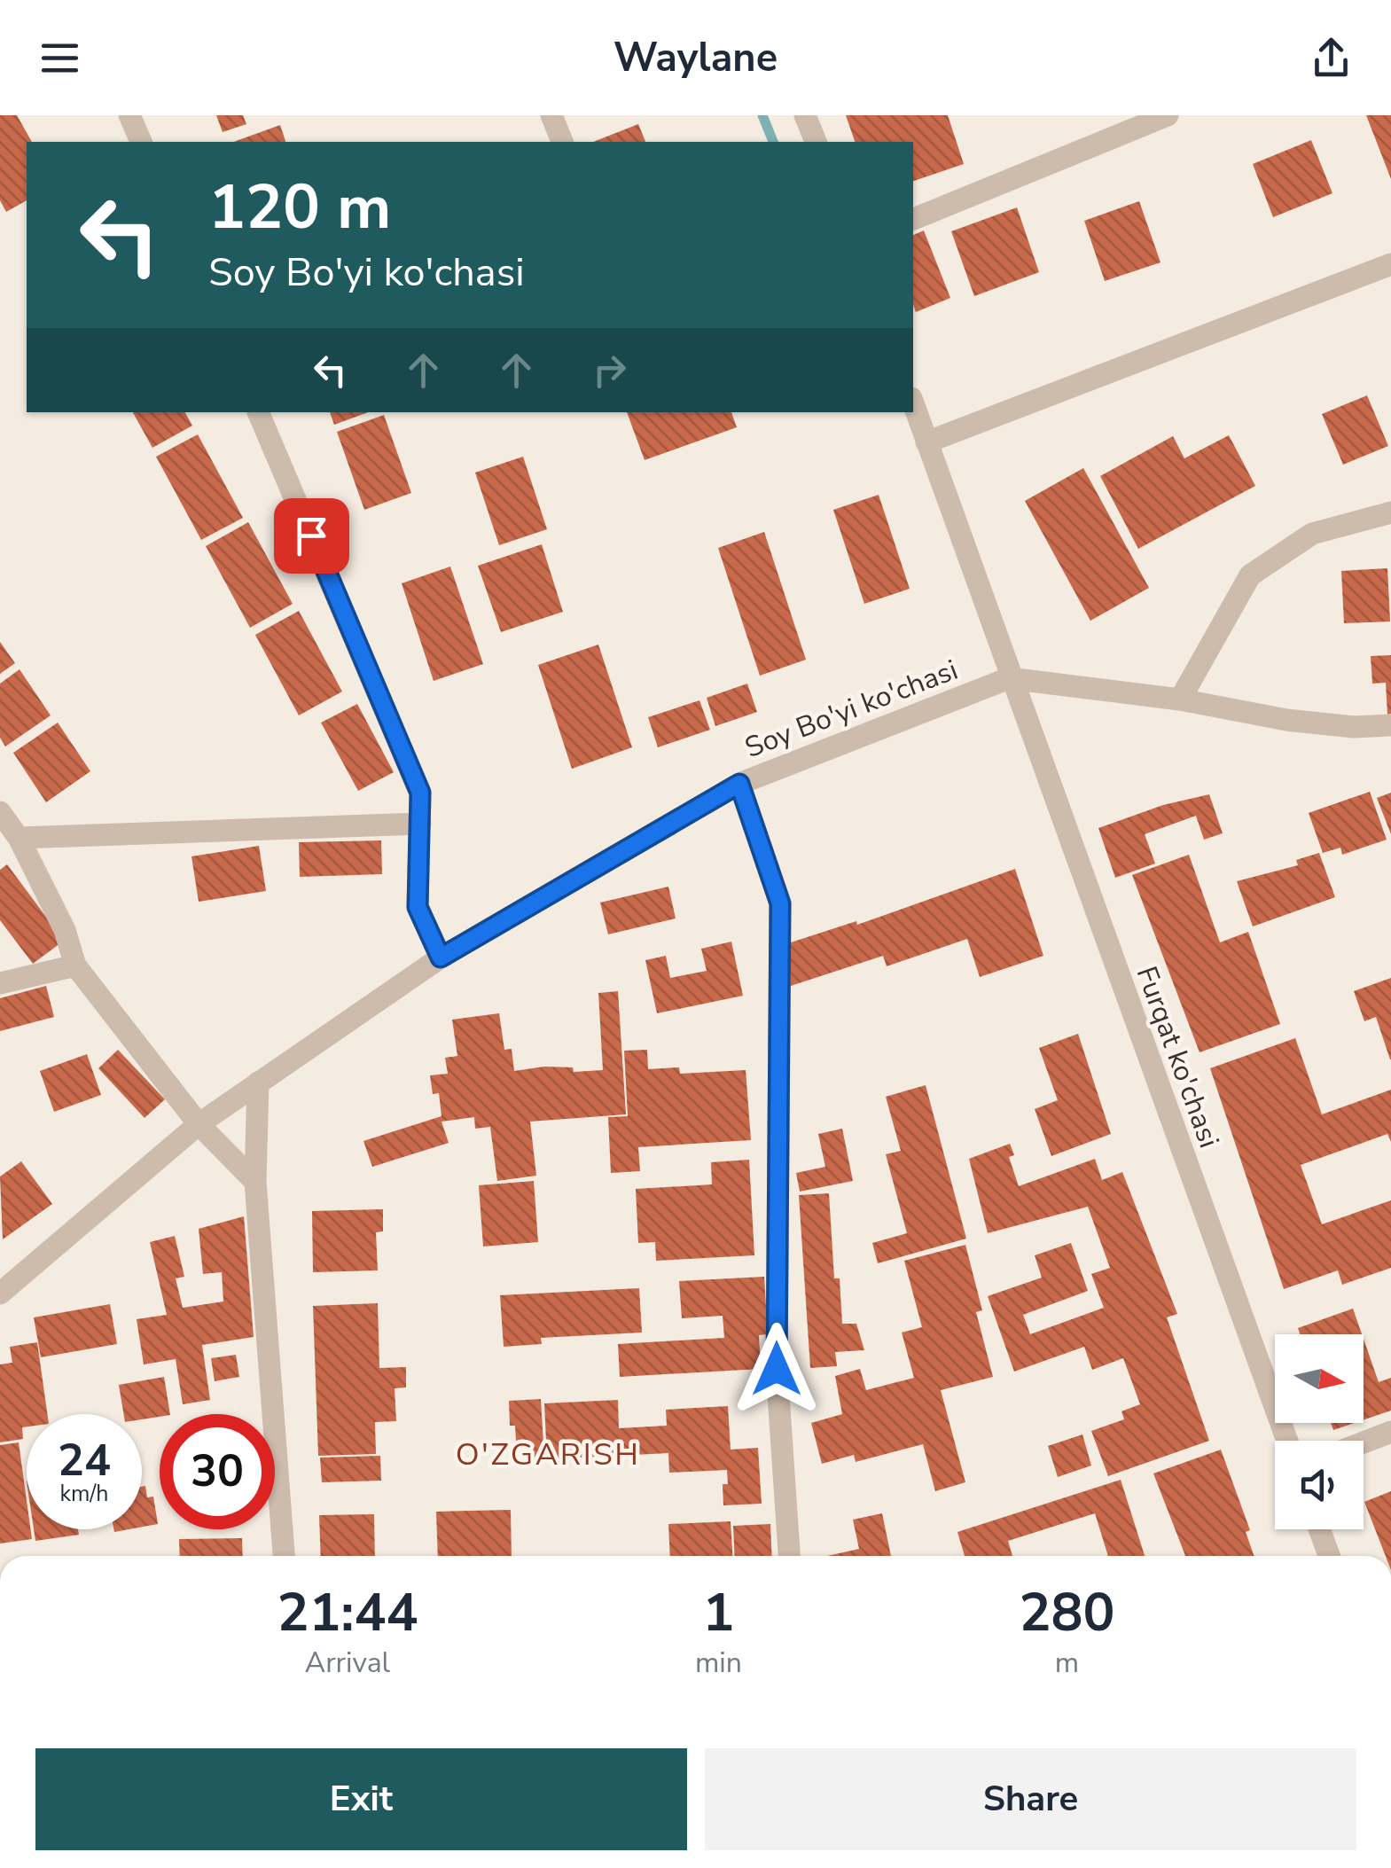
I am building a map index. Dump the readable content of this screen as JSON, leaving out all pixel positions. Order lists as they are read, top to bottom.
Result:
{
  "streets": {
    "street": ["Soy Bo'yi ko'chasi", "Furqat ko'chasi"]
  },
  "crossings": [
    ["Soy Bo'yi ko'chasi", "Furqat ko'chasi"]
  ],
  "districts": ["O'ZGARISH"],
  "north": "right",
  "page": {
    "header": "Waylane",
    "turn": ["120 m", "Soy Bo'yi ko'chasi"],
    "speed": "24 km/h",
    "limit": "30",
    "eta": [
      "21:44",
      "Arrival",
      "1",
      "min",
      "280",
      "m"
    ],
    "buttons": ["Exit", "Share"]
  }
}
